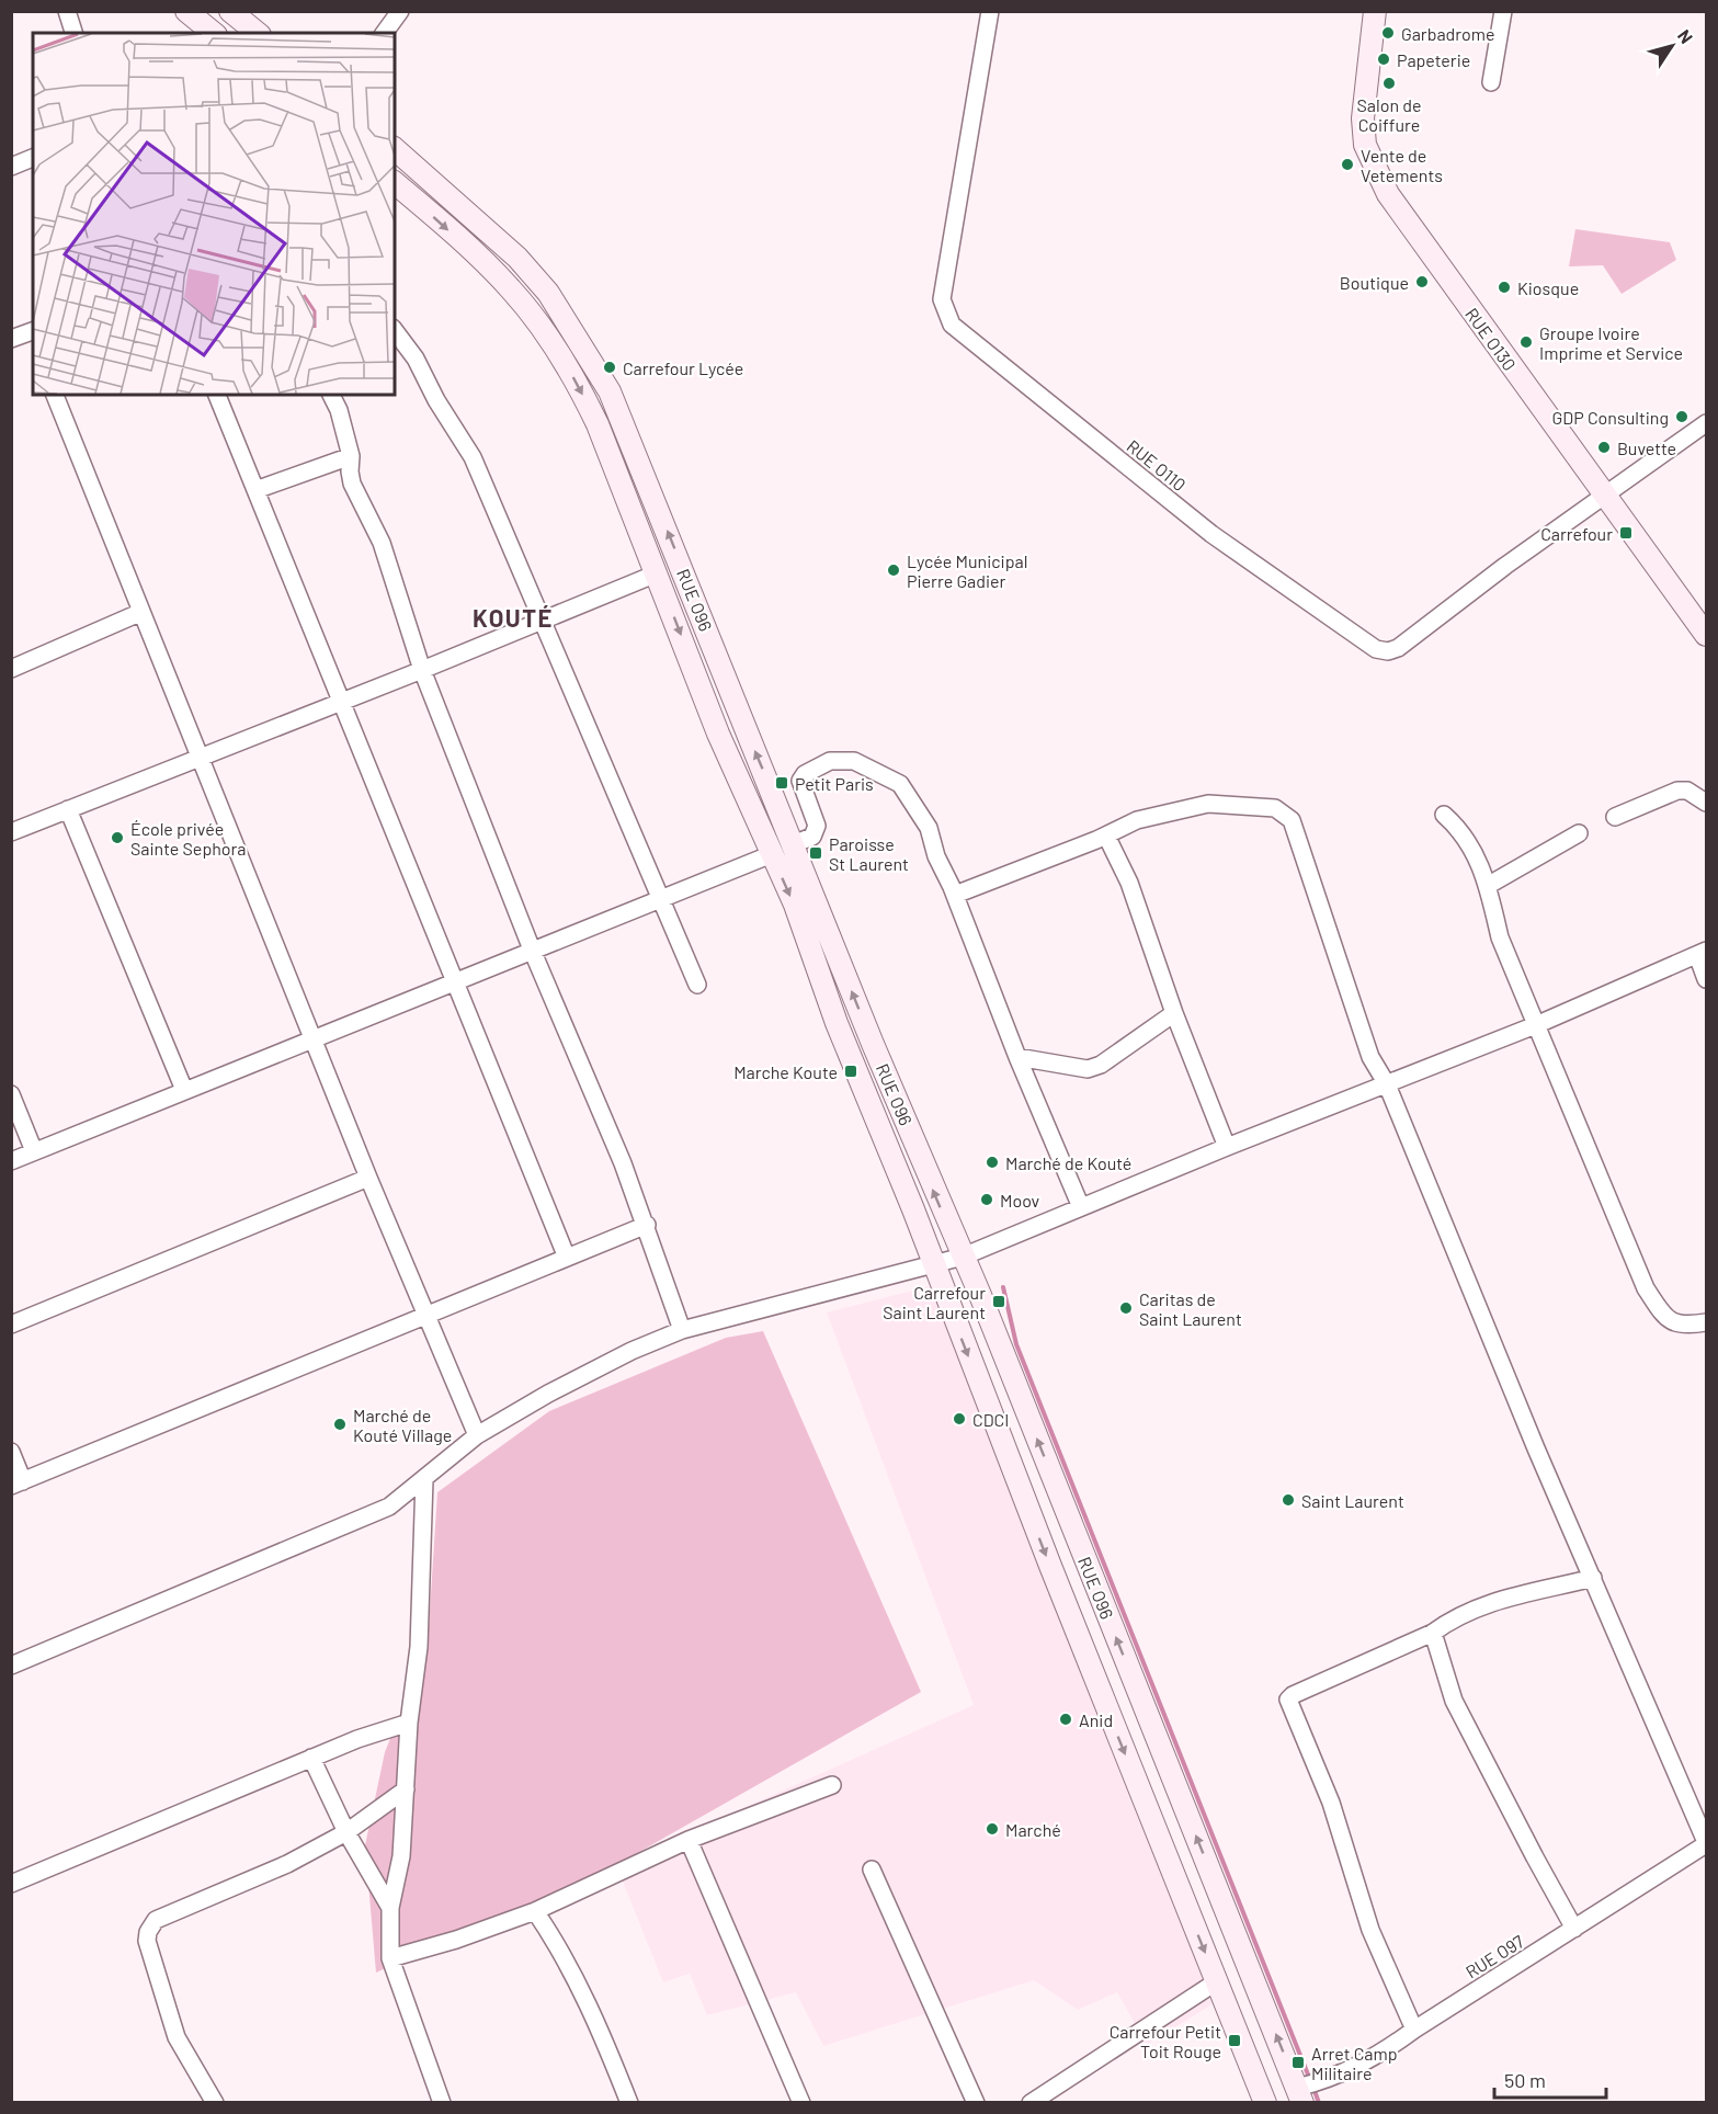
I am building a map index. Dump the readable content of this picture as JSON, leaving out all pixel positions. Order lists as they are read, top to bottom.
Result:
{
  "streets": {
    "main road": ["RUE O130", "RUE O96"],
    "street": ["RUE O110", "RUE O97"]
  },
  "crossings": [
    ["RUE O130", "RUE O110"],
    ["RUE O96", "RUE O97"]
  ],
  "districts": ["KOUTÉ"],
  "places": {
    "other": [
      "Garbadrome",
      "Papeterie",
      "Salon de Coiffure",
      "Vente de Vetements",
      "Boutique",
      "Kiosque",
      "Groupe Ivoire Imprime et Service",
      "Carrefour Lycée",
      "GDP Consulting",
      "Buvette",
      "Lycée Municipal Pierre Gadier",
      "École privée Sainte Sephora",
      "Marché de Kouté",
      "Moov",
      "Caritas de Saint Laurent",
      "CDCI",
      "Marché de Kouté Village",
      "Saint Laurent",
      "Anid",
      "Marché"
    ],
    "transit": [
      "Carrefour",
      "Petit Paris",
      "Paroisse St Laurent",
      "Marche Koute",
      "Carrefour Saint Laurent",
      "Carrefour Petit Toit Rouge",
      "Arret Camp Militaire"
    ]
  },
  "scale_bar": "50 m",
  "north": "top right"
}
